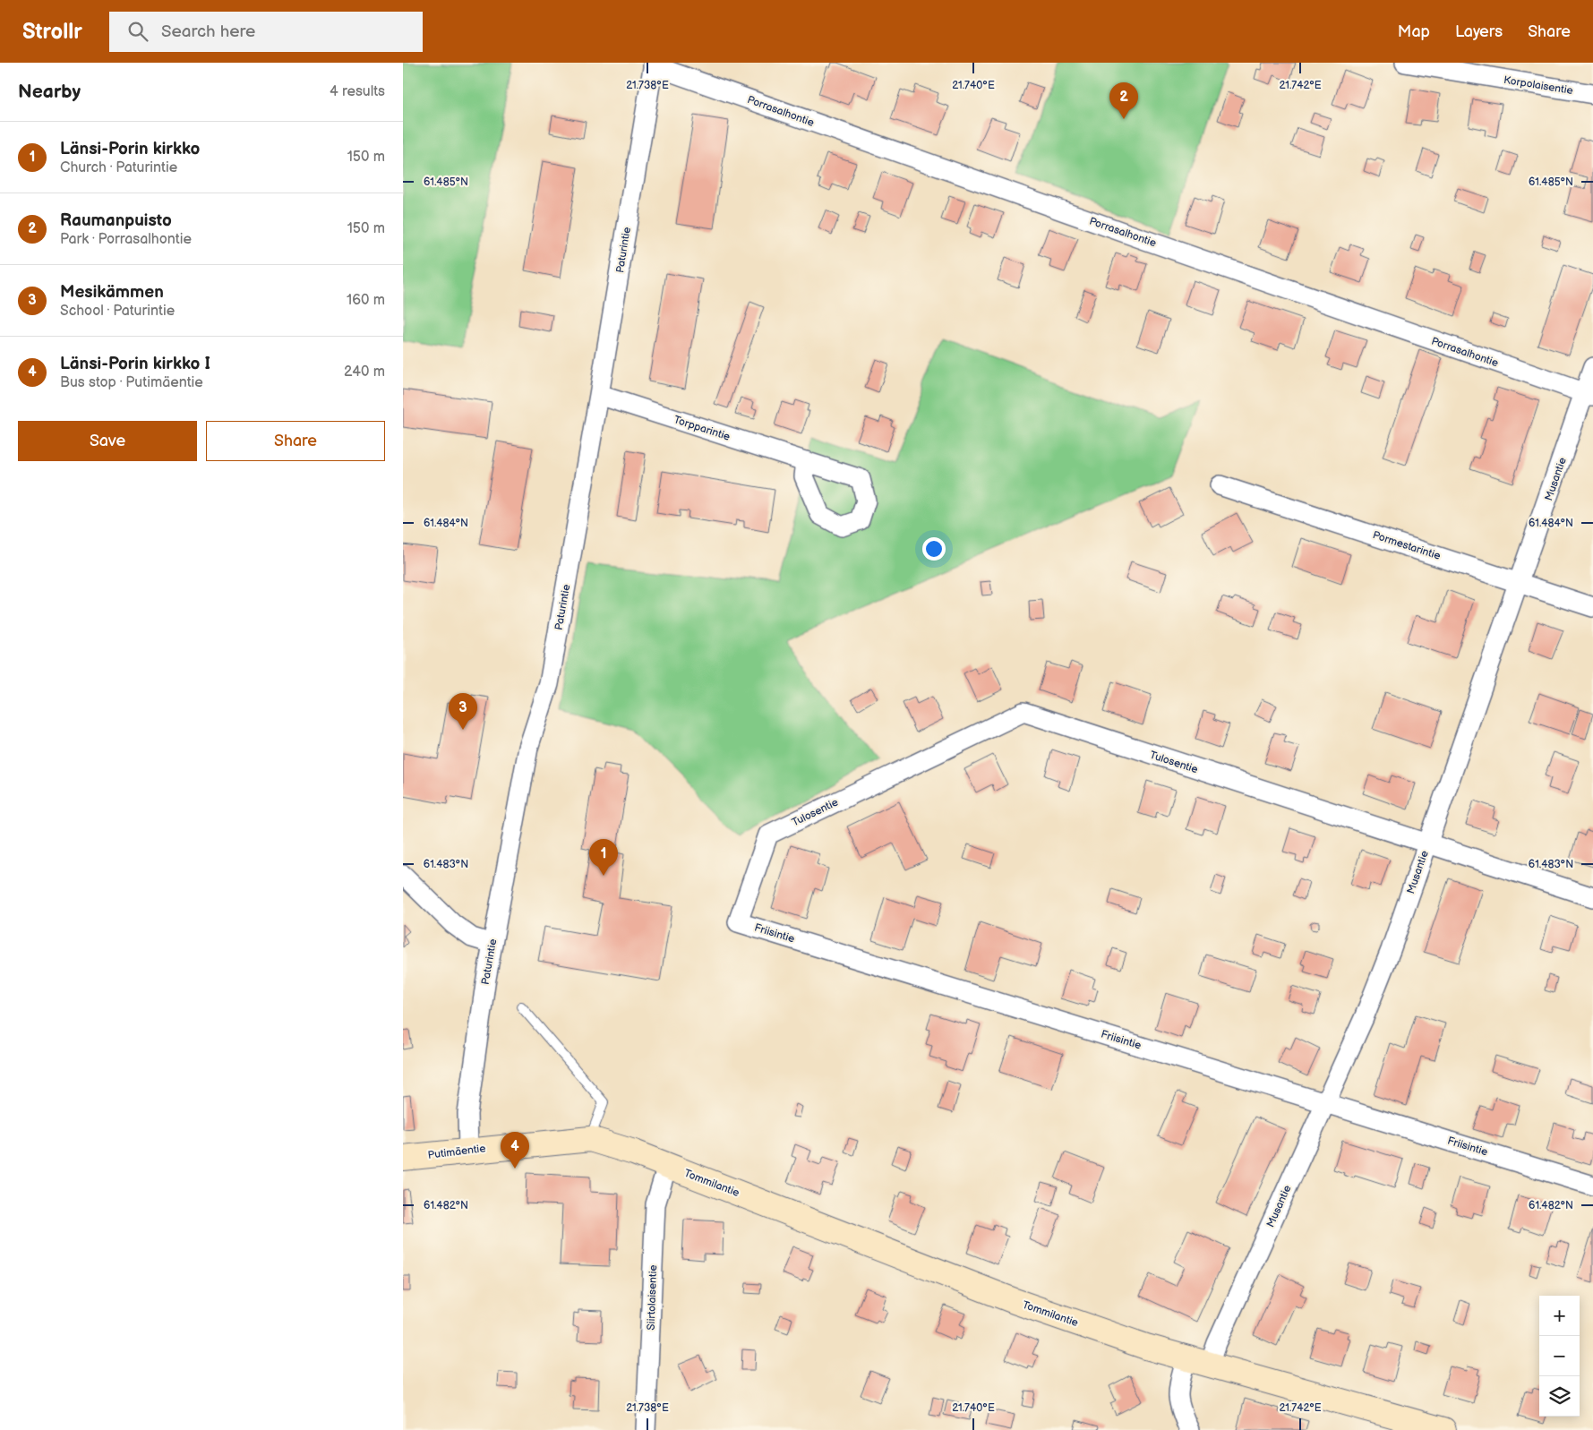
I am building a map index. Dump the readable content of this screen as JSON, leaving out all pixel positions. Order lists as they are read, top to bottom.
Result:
{
  "streets": {
    "main road": ["Putimäentie", "Tommilantie"],
    "street": [
      "Korpolaisentie",
      "Porrasalhontie",
      "Paturintie",
      "Torpparintie",
      "Musantie",
      "Pormestarintie",
      "Tulosentie",
      "Friisintie",
      "Siirtolaisentie"
    ]
  },
  "crossings": [
    ["Porrasalhontie", "Paturintie"],
    ["Porrasalhontie", "Musantie"],
    ["Paturintie", "Torpparintie"],
    ["Paturintie", "Putimäentie"],
    ["Musantie", "Pormestarintie"],
    ["Musantie", "Tulosentie"],
    ["Musantie", "Friisintie"],
    ["Musantie", "Tommilantie"],
    ["Tulosentie", "Friisintie"],
    ["Putimäentie", "Tommilantie"],
    ["Putimäentie", "Siirtolaisentie"],
    ["Tommilantie", "Siirtolaisentie"]
  ],
  "page": {
    "header": "Strollr",
    "search": "Search here",
    "nav": ["Map", "Layers", "Share"],
    "heading": ["Nearby", "4 results"],
    "pins": [
      "2",
      "3",
      "1",
      "4"
    ],
    "list": [
      {
        "mark": "1",
        "name": "Länsi-Porin kirkko",
        "note": "Church · Paturintie",
        "value": "150 m"
      },
      {
        "mark": "2",
        "name": "Raumanpuisto",
        "note": "Park · Porrasalhontie",
        "value": "150 m"
      },
      {
        "mark": "3",
        "name": "Mesikämmen",
        "note": "School · Paturintie",
        "value": "160 m"
      },
      {
        "mark": "4",
        "name": "Länsi-Porin kirkko I",
        "note": "Bus stop · Putimäentie",
        "value": "240 m"
      }
    ],
    "buttons": ["Save", "Share"],
    "map_buttons": ["+", "−"]
  },
  "coordinates": [
    "21.738°E",
    "21.740°E",
    "21.742°E",
    "61.485°N",
    "61.484°N",
    "61.483°N",
    "61.482°N"
  ]
}
